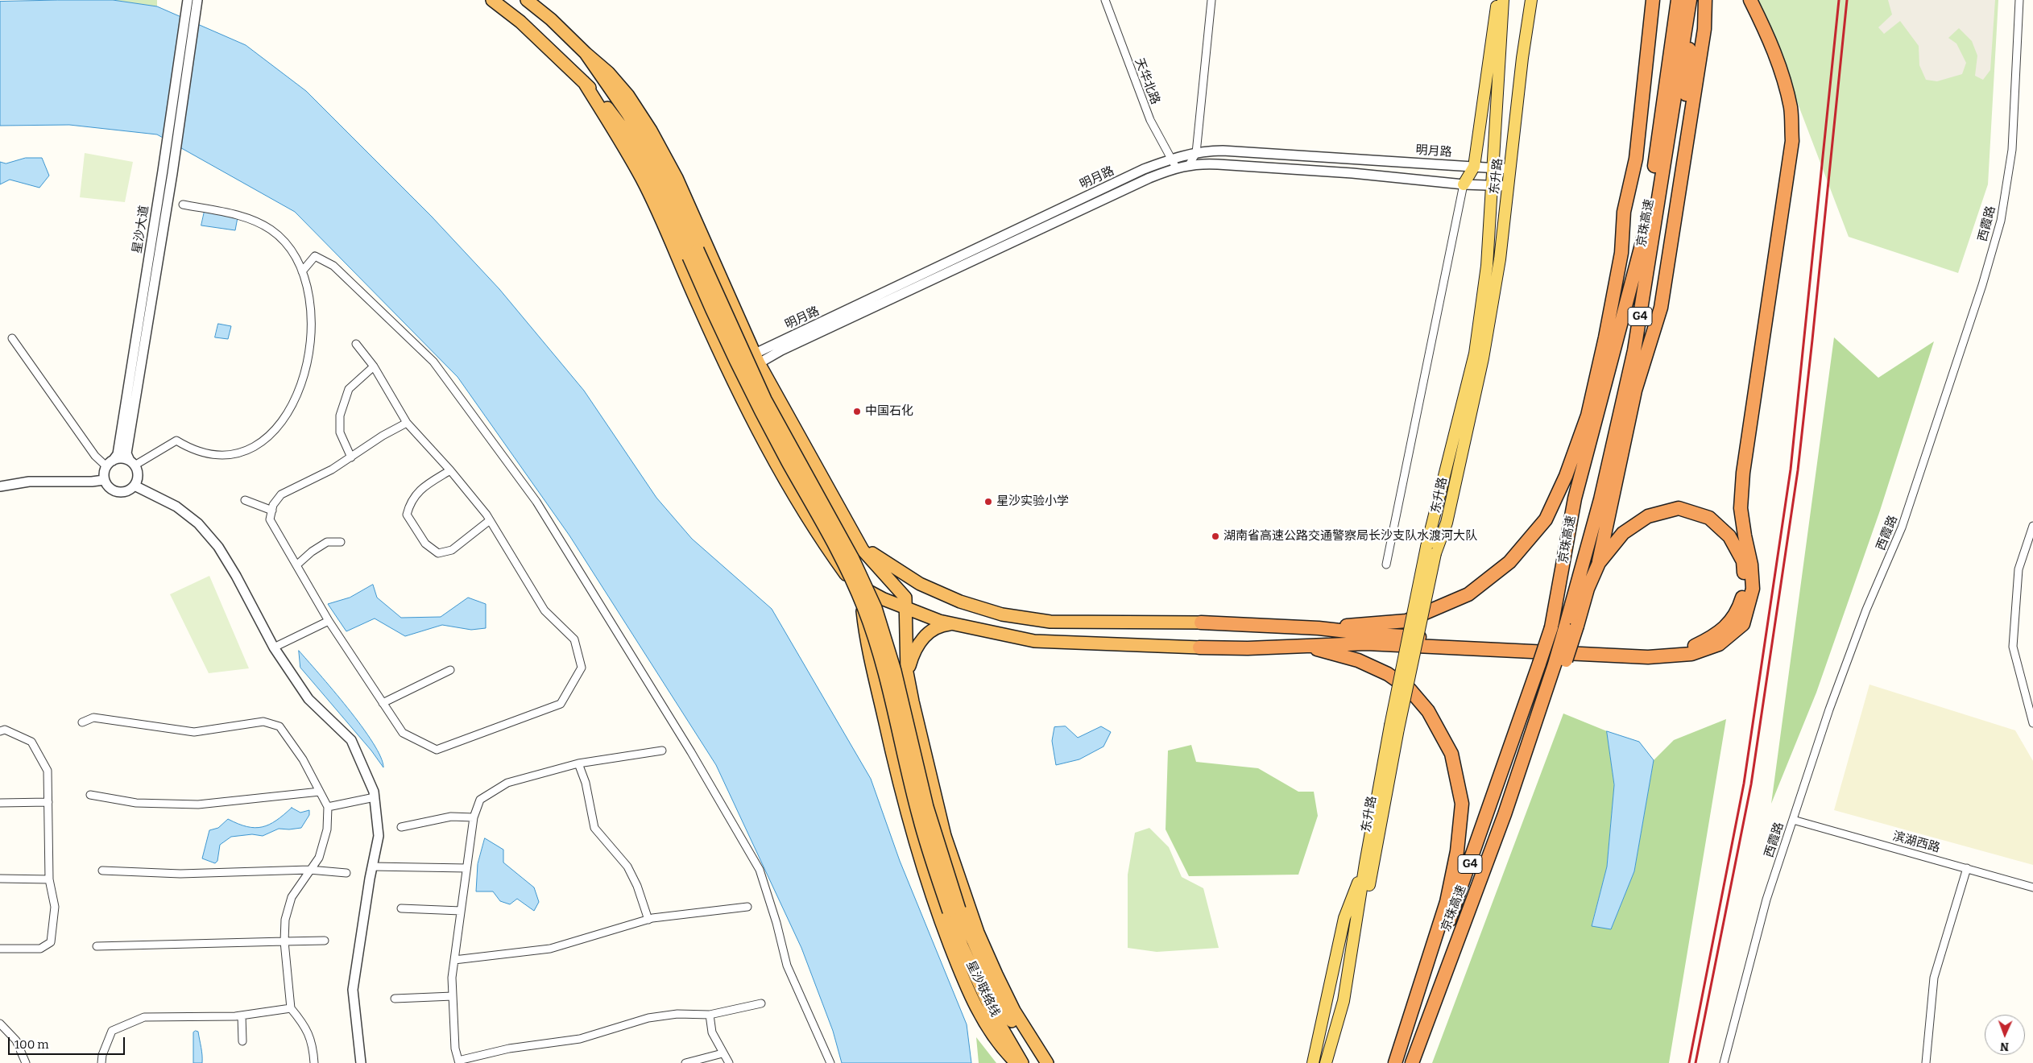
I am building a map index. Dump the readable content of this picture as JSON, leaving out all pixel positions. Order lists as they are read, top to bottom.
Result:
{
  "streets": {
    "highway": ["京珠高速", "G4", "星沙联络线"],
    "main road": ["东升路"],
    "street": [
      "天华北路",
      "明月路",
      "西霞路",
      "星沙大道",
      "滨湖西路"
    ]
  },
  "crossings": [
    ["天华北路", "明月路"],
    ["明月路", "东升路"],
    ["西霞路", "滨湖西路"]
  ],
  "places": ["中国石化", "星沙实验小学", "湖南省高速公路交通警察局长沙支队水渡河大队"],
  "scale_bar": "100 m",
  "north": "bottom"
}
